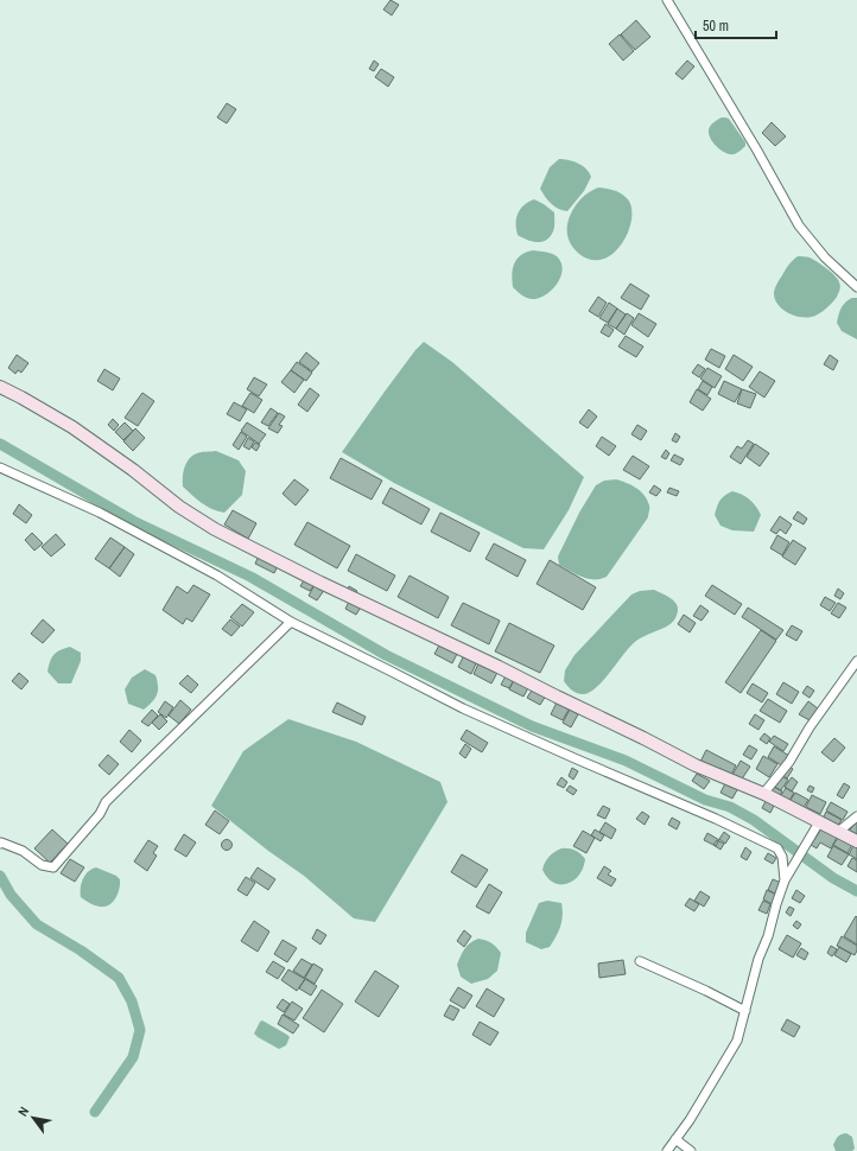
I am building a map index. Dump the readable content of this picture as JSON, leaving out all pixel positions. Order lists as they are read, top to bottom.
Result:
{
  "scale_bar": "50 m",
  "north": "top left"
}
